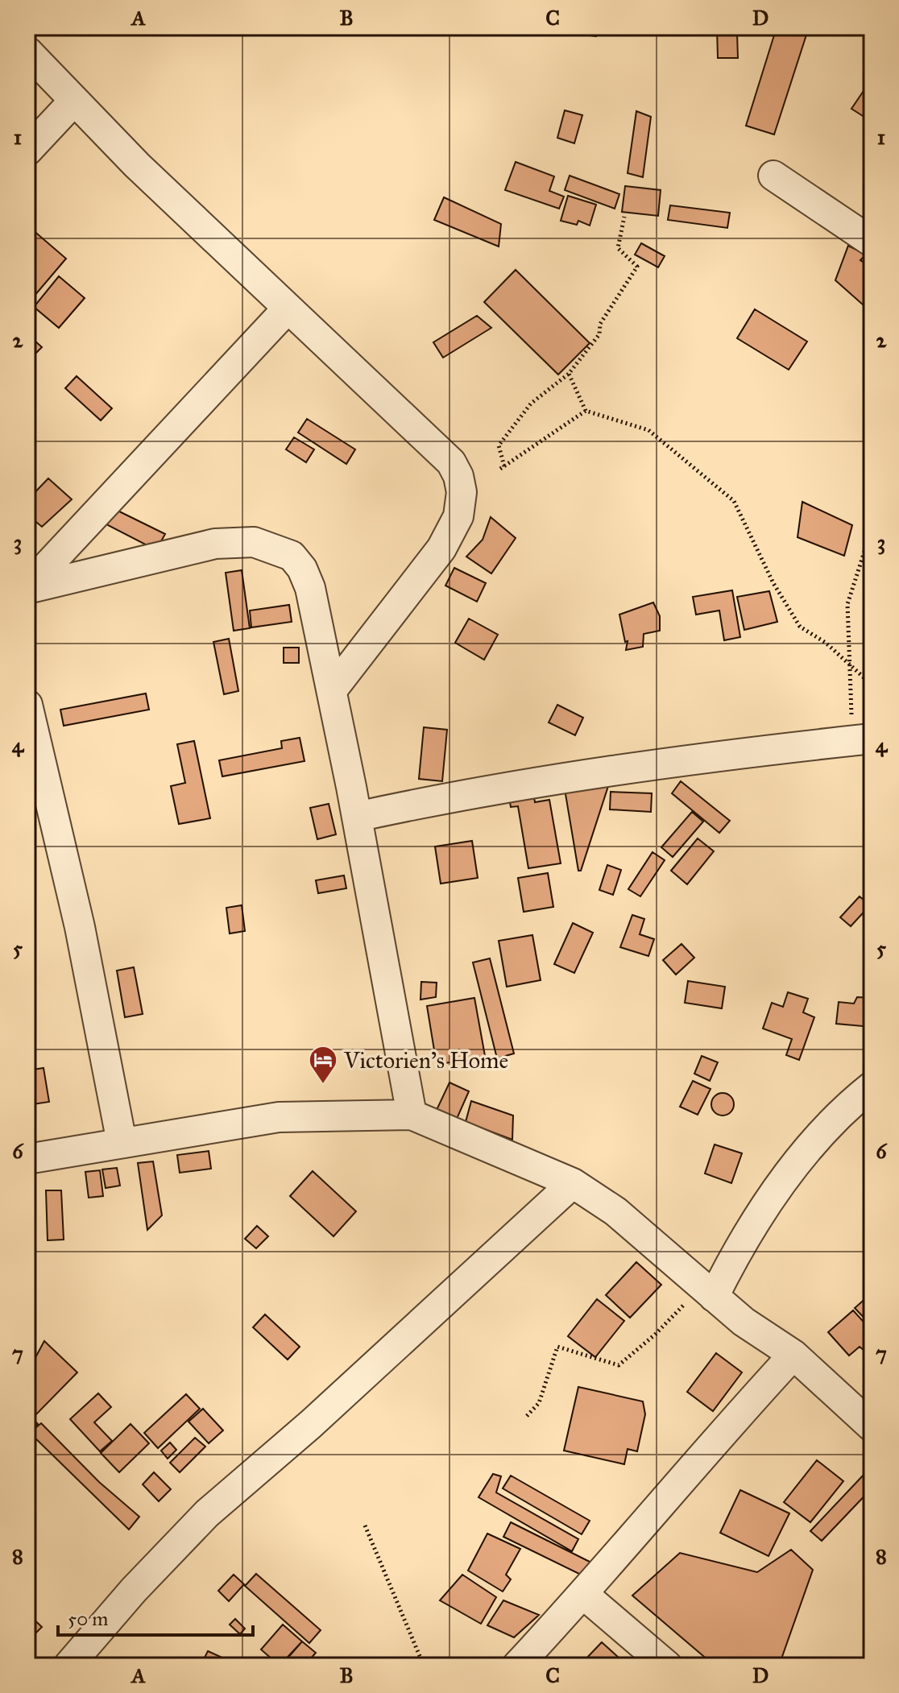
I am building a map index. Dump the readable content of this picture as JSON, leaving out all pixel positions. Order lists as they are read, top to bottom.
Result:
{
  "places": {
    "hotel": ["Victorien's Home"]
  },
  "scale_bar": "50 m",
  "grid": {
    "columns": [
      "A",
      "B",
      "C",
      "D"
    ],
    "rows": [
      "1",
      "2",
      "3",
      "4",
      "5",
      "6",
      "7",
      "8"
    ]
  }
}
